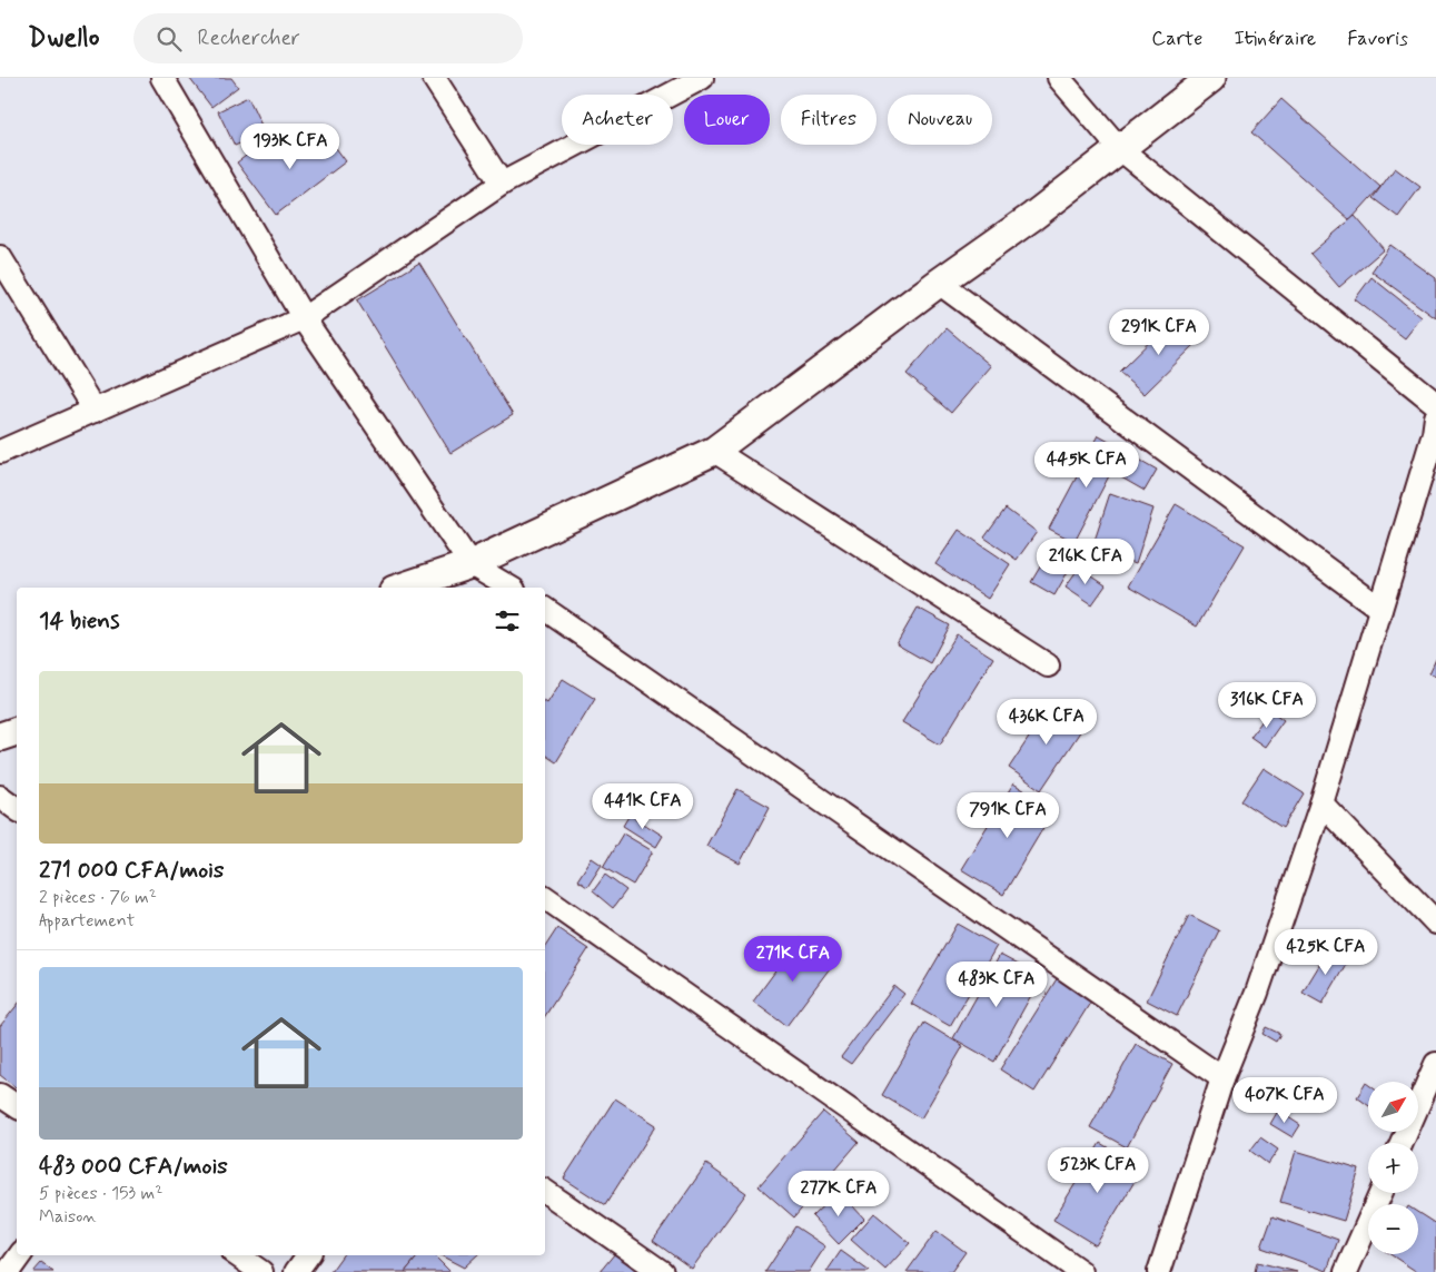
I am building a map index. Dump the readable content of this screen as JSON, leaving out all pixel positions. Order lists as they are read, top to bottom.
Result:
{
  "north": "top right",
  "page": {
    "header": "Dwello",
    "search": "Rechercher",
    "nav": ["Carte", "Itinéraire", "Favoris"],
    "chip": [
      "Acheter",
      "Louer",
      "Filtres",
      "Nouveau"
    ],
    "price": [
      "193K CFA",
      "291K CFA",
      "445K CFA",
      "216K CFA",
      "316K CFA",
      "436K CFA",
      "441K CFA",
      "791K CFA",
      "425K CFA",
      "271K CFA",
      "483K CFA",
      "407K CFA",
      "523K CFA",
      "277K CFA"
    ],
    "heading": "14 biens",
    "list": [
      {
        "name": "271 000 CFA/mois",
        "note": "2 pièces · 76 m² · Appartement"
      },
      {
        "name": "483 000 CFA/mois",
        "note": "5 pièces · 153 m² · Maison"
      }
    ],
    "map_buttons": ["+", "−"]
  }
}
